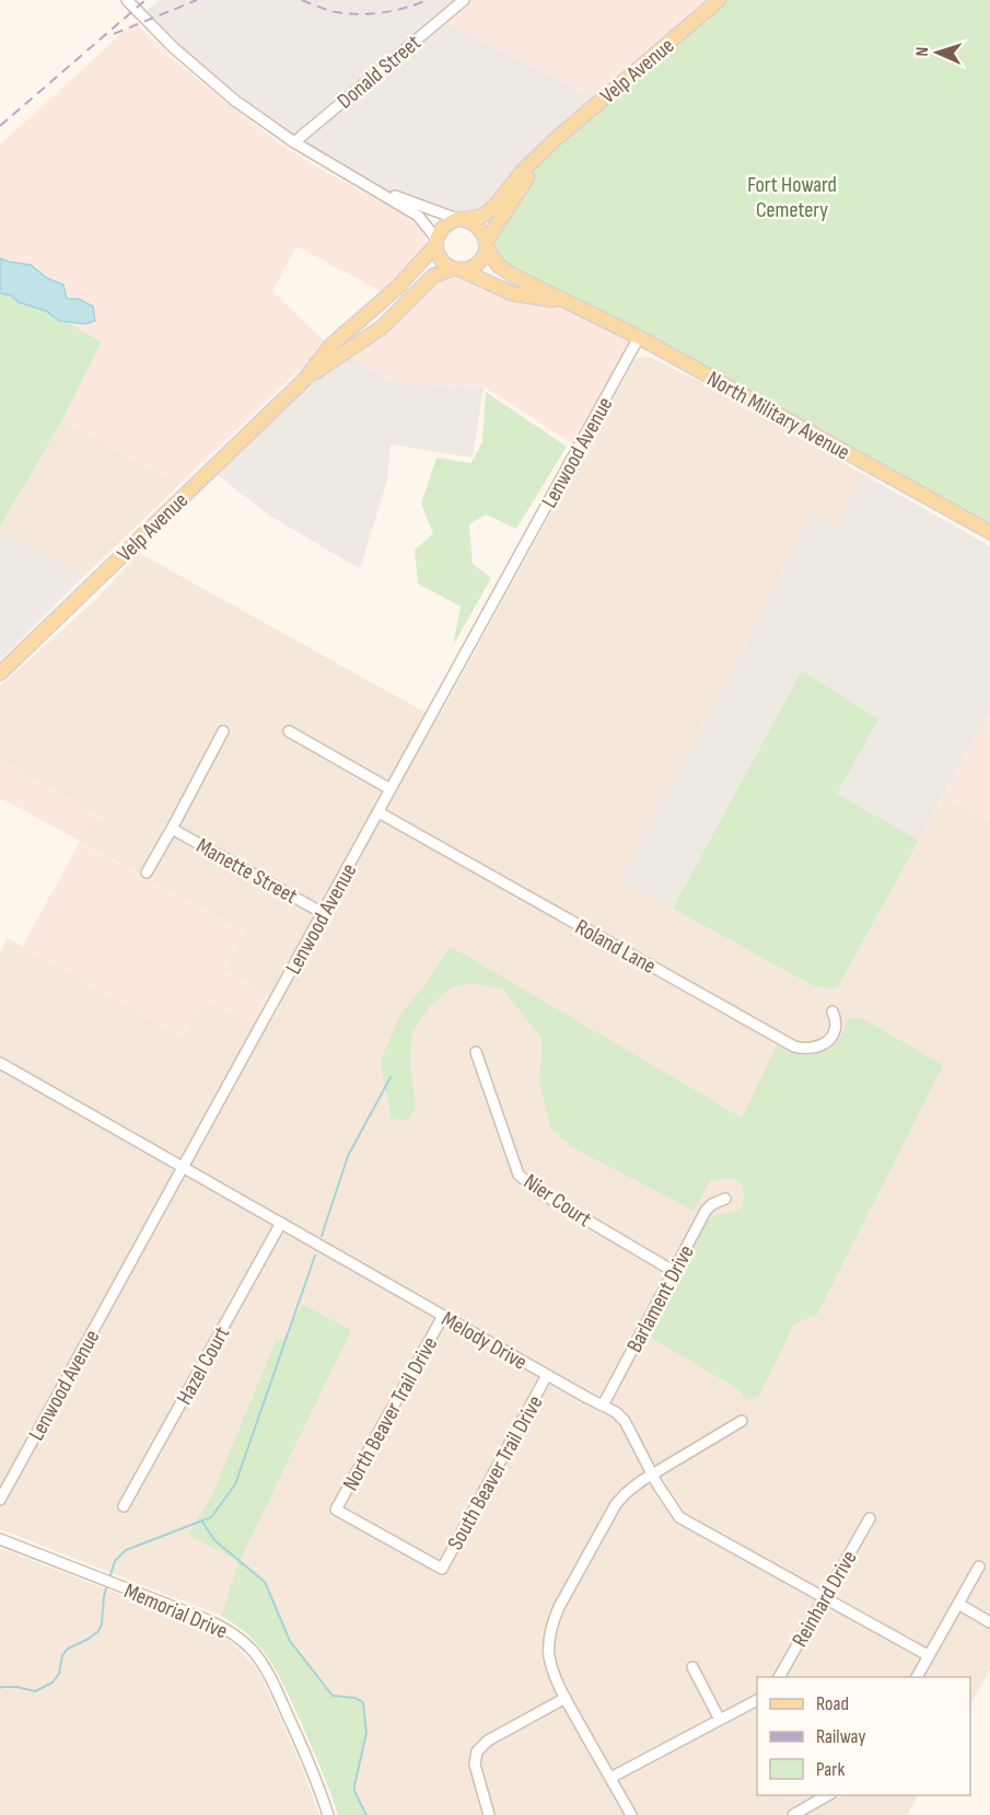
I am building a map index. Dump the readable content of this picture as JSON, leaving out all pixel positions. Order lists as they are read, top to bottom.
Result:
{
  "streets": {
    "main road": ["Velp Avenue", "North Military Avenue"],
    "street": [
      "Donald Street",
      "Lenwood Avenue",
      "Manette Street",
      "Roland Lane",
      "Nier Court",
      "Barlament Drive",
      "Melody Drive",
      "Hazel Court",
      "North Beaver Trail Drive",
      "South Beaver Trail Drive",
      "Reinhard Drive",
      "Memorial Drive"
    ]
  },
  "crossings": [
    ["Velp Avenue", "North Military Avenue"],
    ["North Military Avenue", "Lenwood Avenue"],
    ["Lenwood Avenue", "Manette Street"],
    ["Lenwood Avenue", "Roland Lane"],
    ["Lenwood Avenue", "Melody Drive"],
    ["Nier Court", "Barlament Drive"],
    ["Barlament Drive", "Melody Drive"],
    ["Melody Drive", "Hazel Court"],
    ["Melody Drive", "North Beaver Trail Drive"],
    ["Melody Drive", "South Beaver Trail Drive"],
    ["Melody Drive", "Reinhard Drive"],
    ["North Beaver Trail Drive", "South Beaver Trail Drive"]
  ],
  "parks": ["Fort Howard Cemetery"],
  "legend": ["Road", "Railway", "Park"],
  "north": "left"
}
